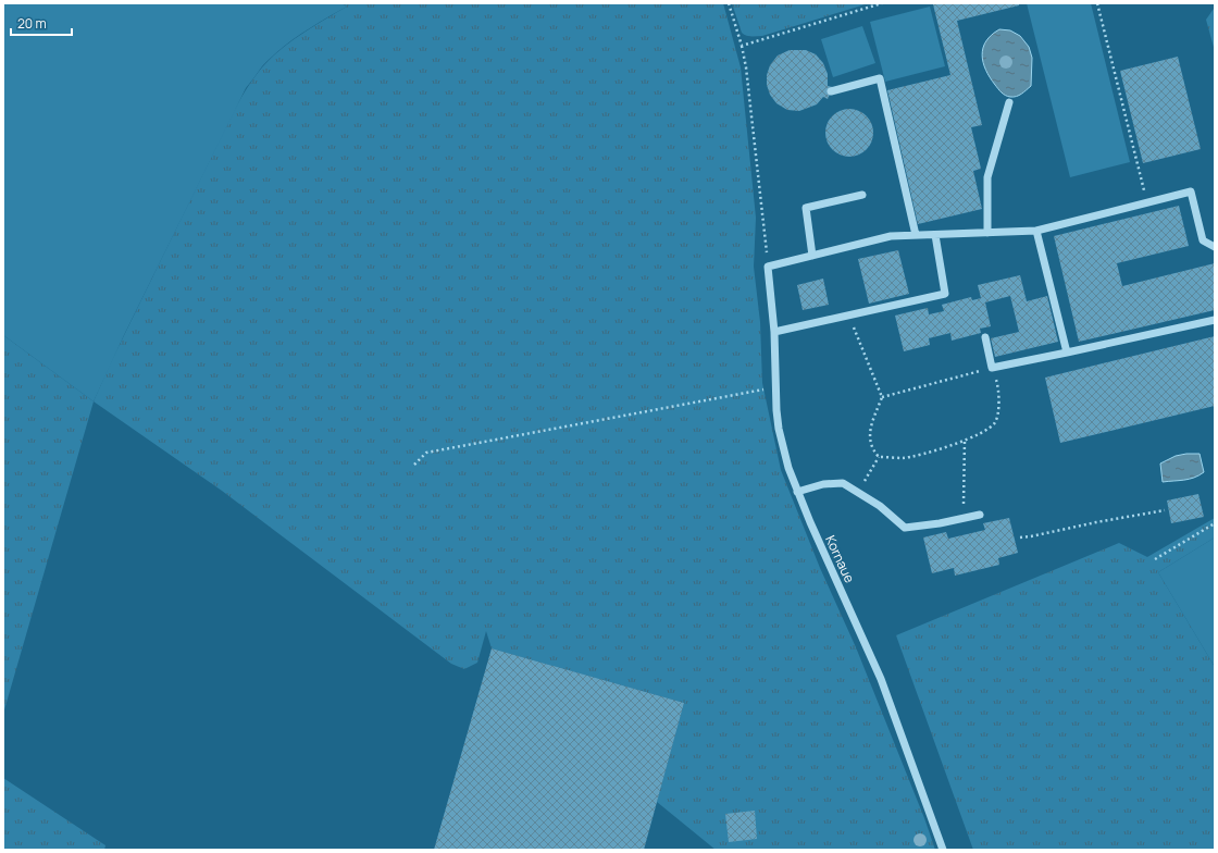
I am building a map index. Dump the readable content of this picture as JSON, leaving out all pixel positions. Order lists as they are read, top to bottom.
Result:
{
  "streets": {
    "street": ["Kornaue"]
  },
  "scale_bar": "20 m"
}
